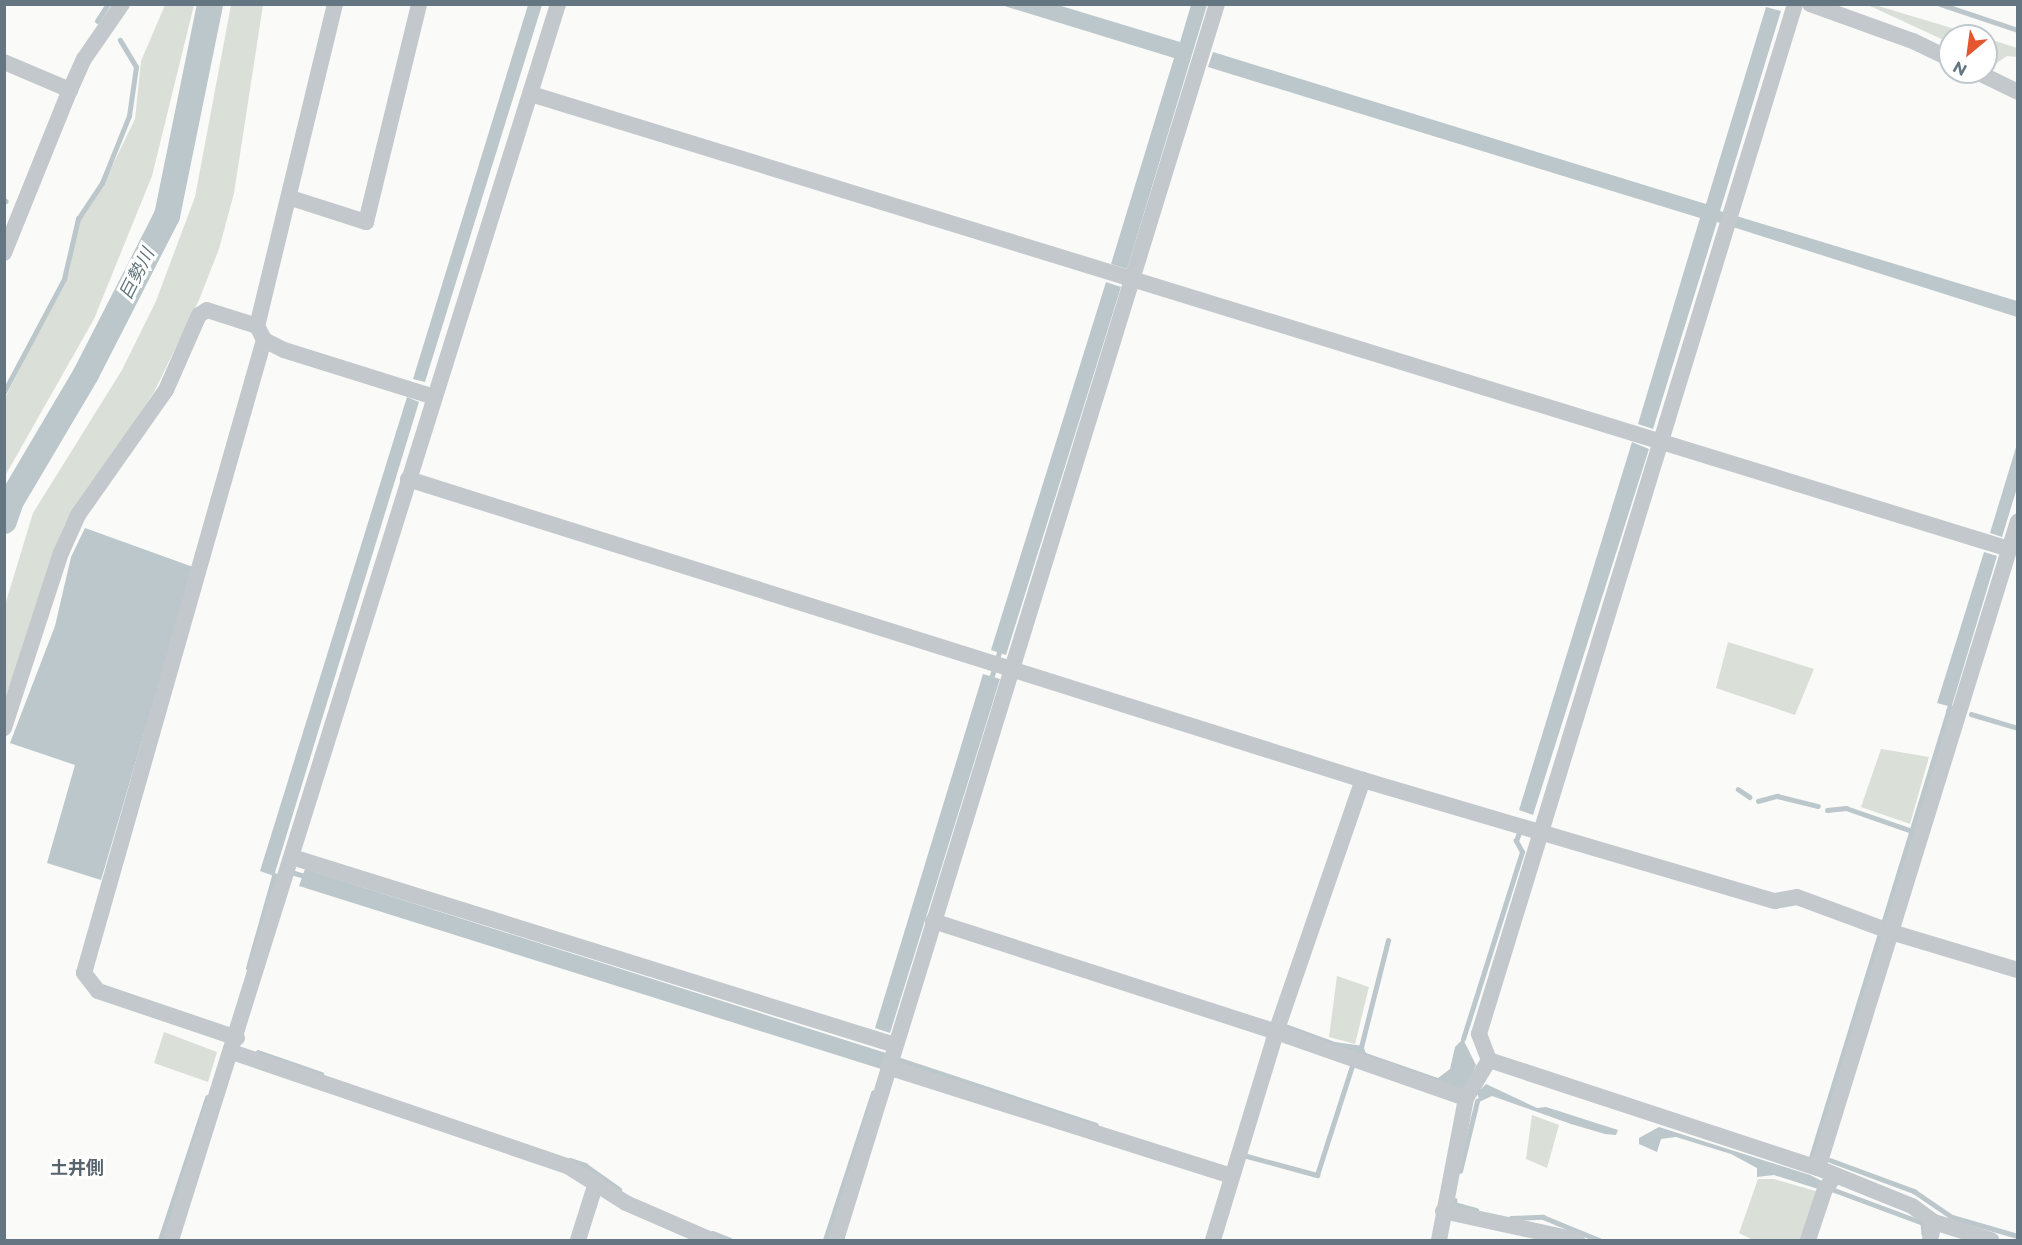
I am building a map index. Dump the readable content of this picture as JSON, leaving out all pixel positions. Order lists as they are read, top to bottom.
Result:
{
  "districts": ["土井側"],
  "water": ["巨勢川"],
  "north": "bottom left"
}
